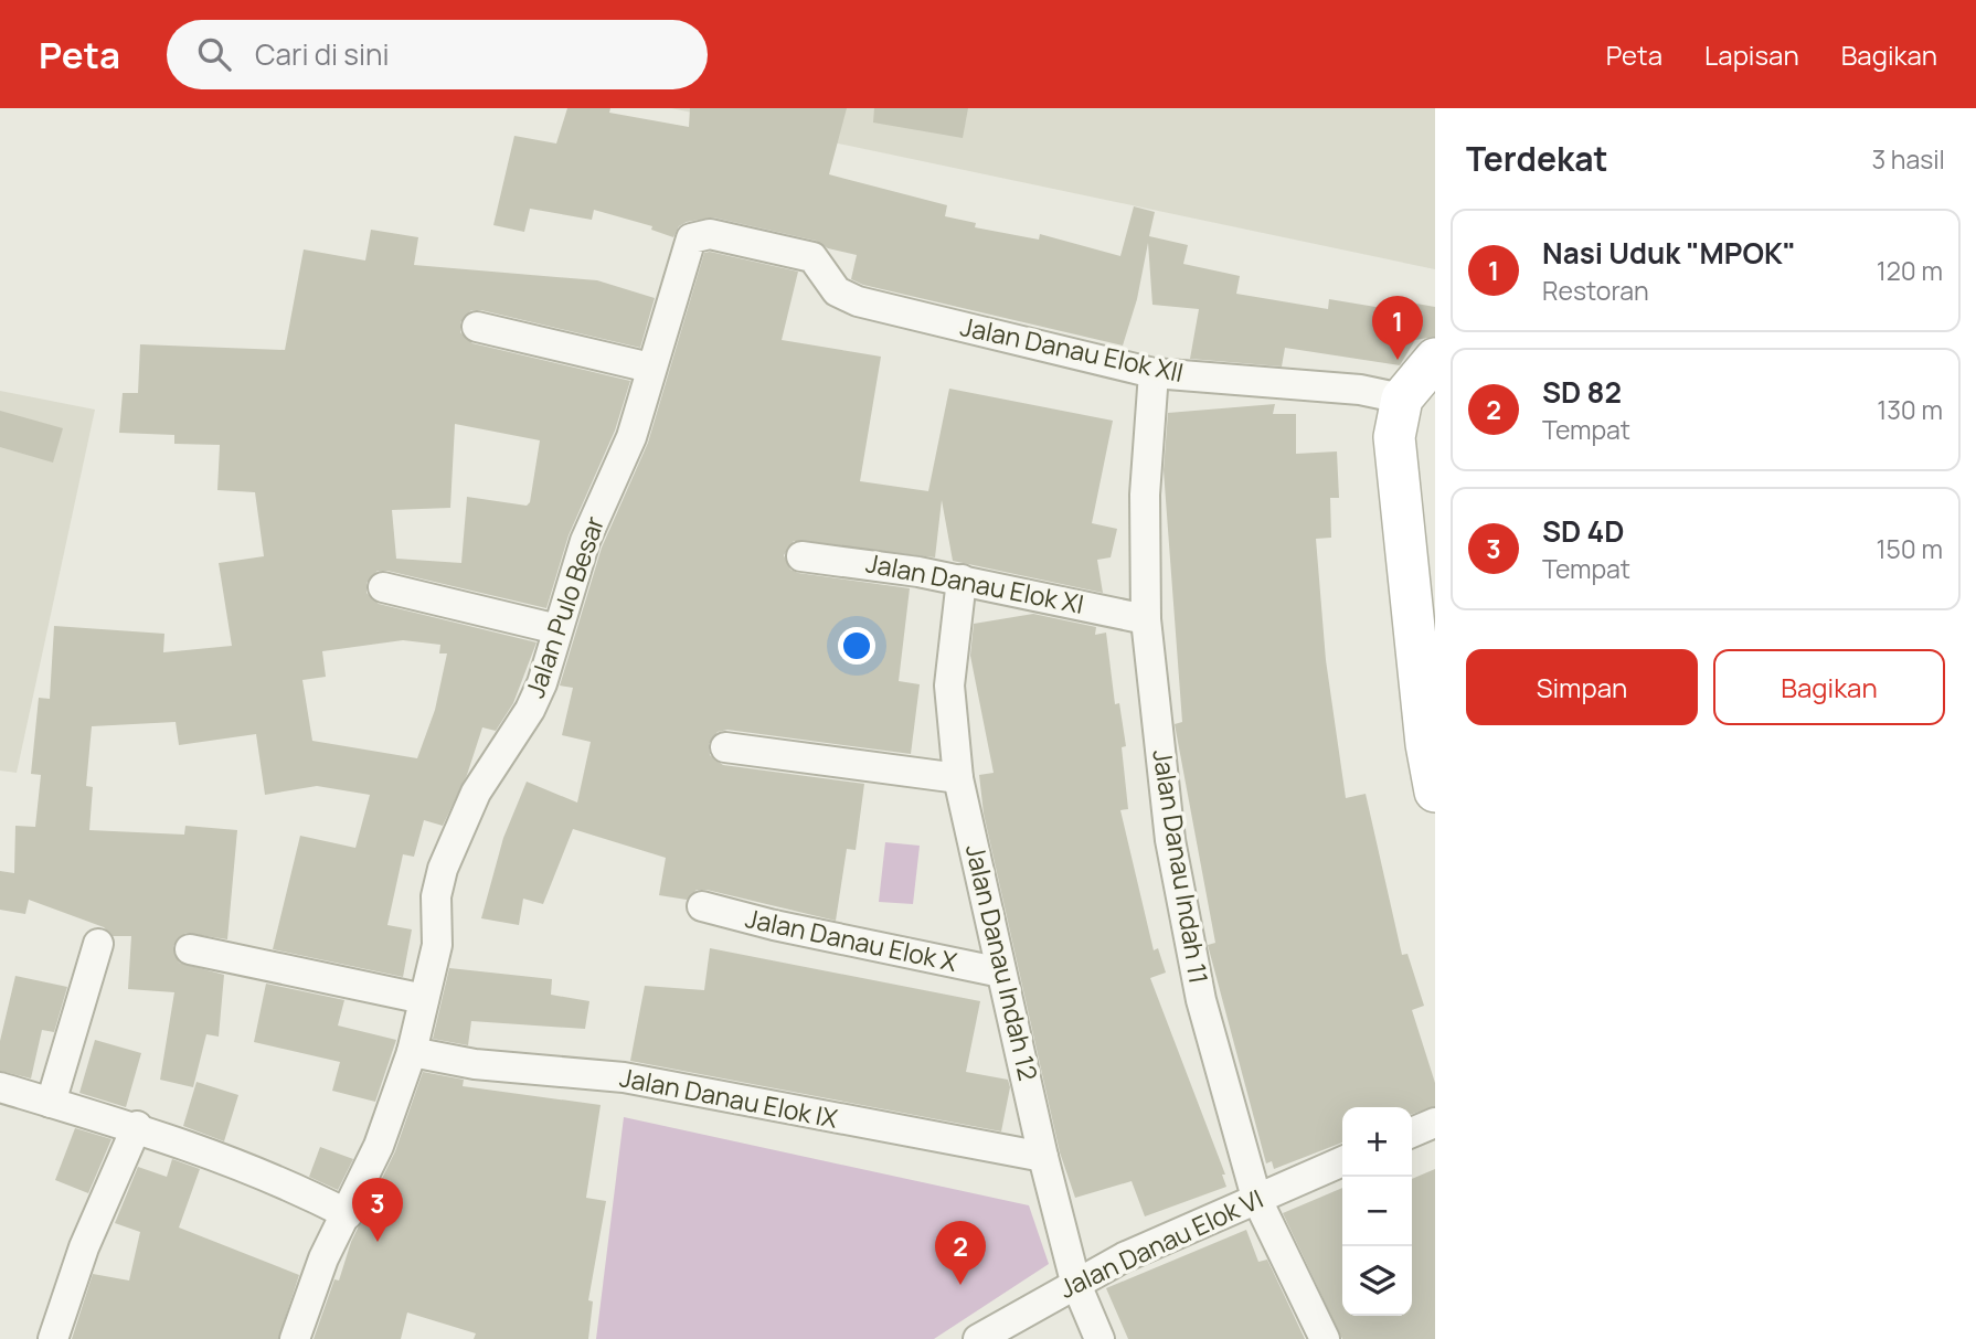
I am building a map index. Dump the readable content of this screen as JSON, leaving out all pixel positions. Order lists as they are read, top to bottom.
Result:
{
  "streets": {
    "street": [
      "Jalan Danau Elok XII",
      "Jalan Danau Elok XI",
      "Jalan Pulo Besar",
      "Jalan Danau Indah 11",
      "Jalan Danau Elok X",
      "Jalan Danau Indah 12",
      "Jalan Danau Elok IX",
      "Jalan Danau Elok VI"
    ]
  },
  "crossings": [
    ["Jalan Danau Elok XII", "Jalan Pulo Besar"],
    ["Jalan Danau Elok XII", "Jalan Danau Indah 11"],
    ["Jalan Danau Elok XI", "Jalan Danau Indah 11"],
    ["Jalan Danau Elok XI", "Jalan Danau Indah 12"],
    ["Jalan Pulo Besar", "Jalan Danau Elok IX"],
    ["Jalan Danau Indah 11", "Jalan Danau Elok VI"],
    ["Jalan Danau Elok X", "Jalan Danau Indah 12"],
    ["Jalan Danau Indah 12", "Jalan Danau Elok IX"],
    ["Jalan Danau Indah 12", "Jalan Danau Elok VI"]
  ],
  "page": {
    "header": "Peta",
    "search": "Cari di sini",
    "nav": ["Peta", "Lapisan", "Bagikan"],
    "heading": ["Terdekat", "3 hasil"],
    "list": [
      {
        "mark": "1",
        "name": "Nasi Uduk \"MPOK\"",
        "note": "Restoran",
        "value": "120 m"
      },
      {
        "mark": "2",
        "name": "SD 82",
        "note": "Tempat",
        "value": "130 m"
      },
      {
        "mark": "3",
        "name": "SD 4D",
        "note": "Tempat",
        "value": "150 m"
      }
    ],
    "pins": ["1", "3", "2"],
    "buttons": ["Simpan", "Bagikan"],
    "map_buttons": ["+", "−"]
  }
}
